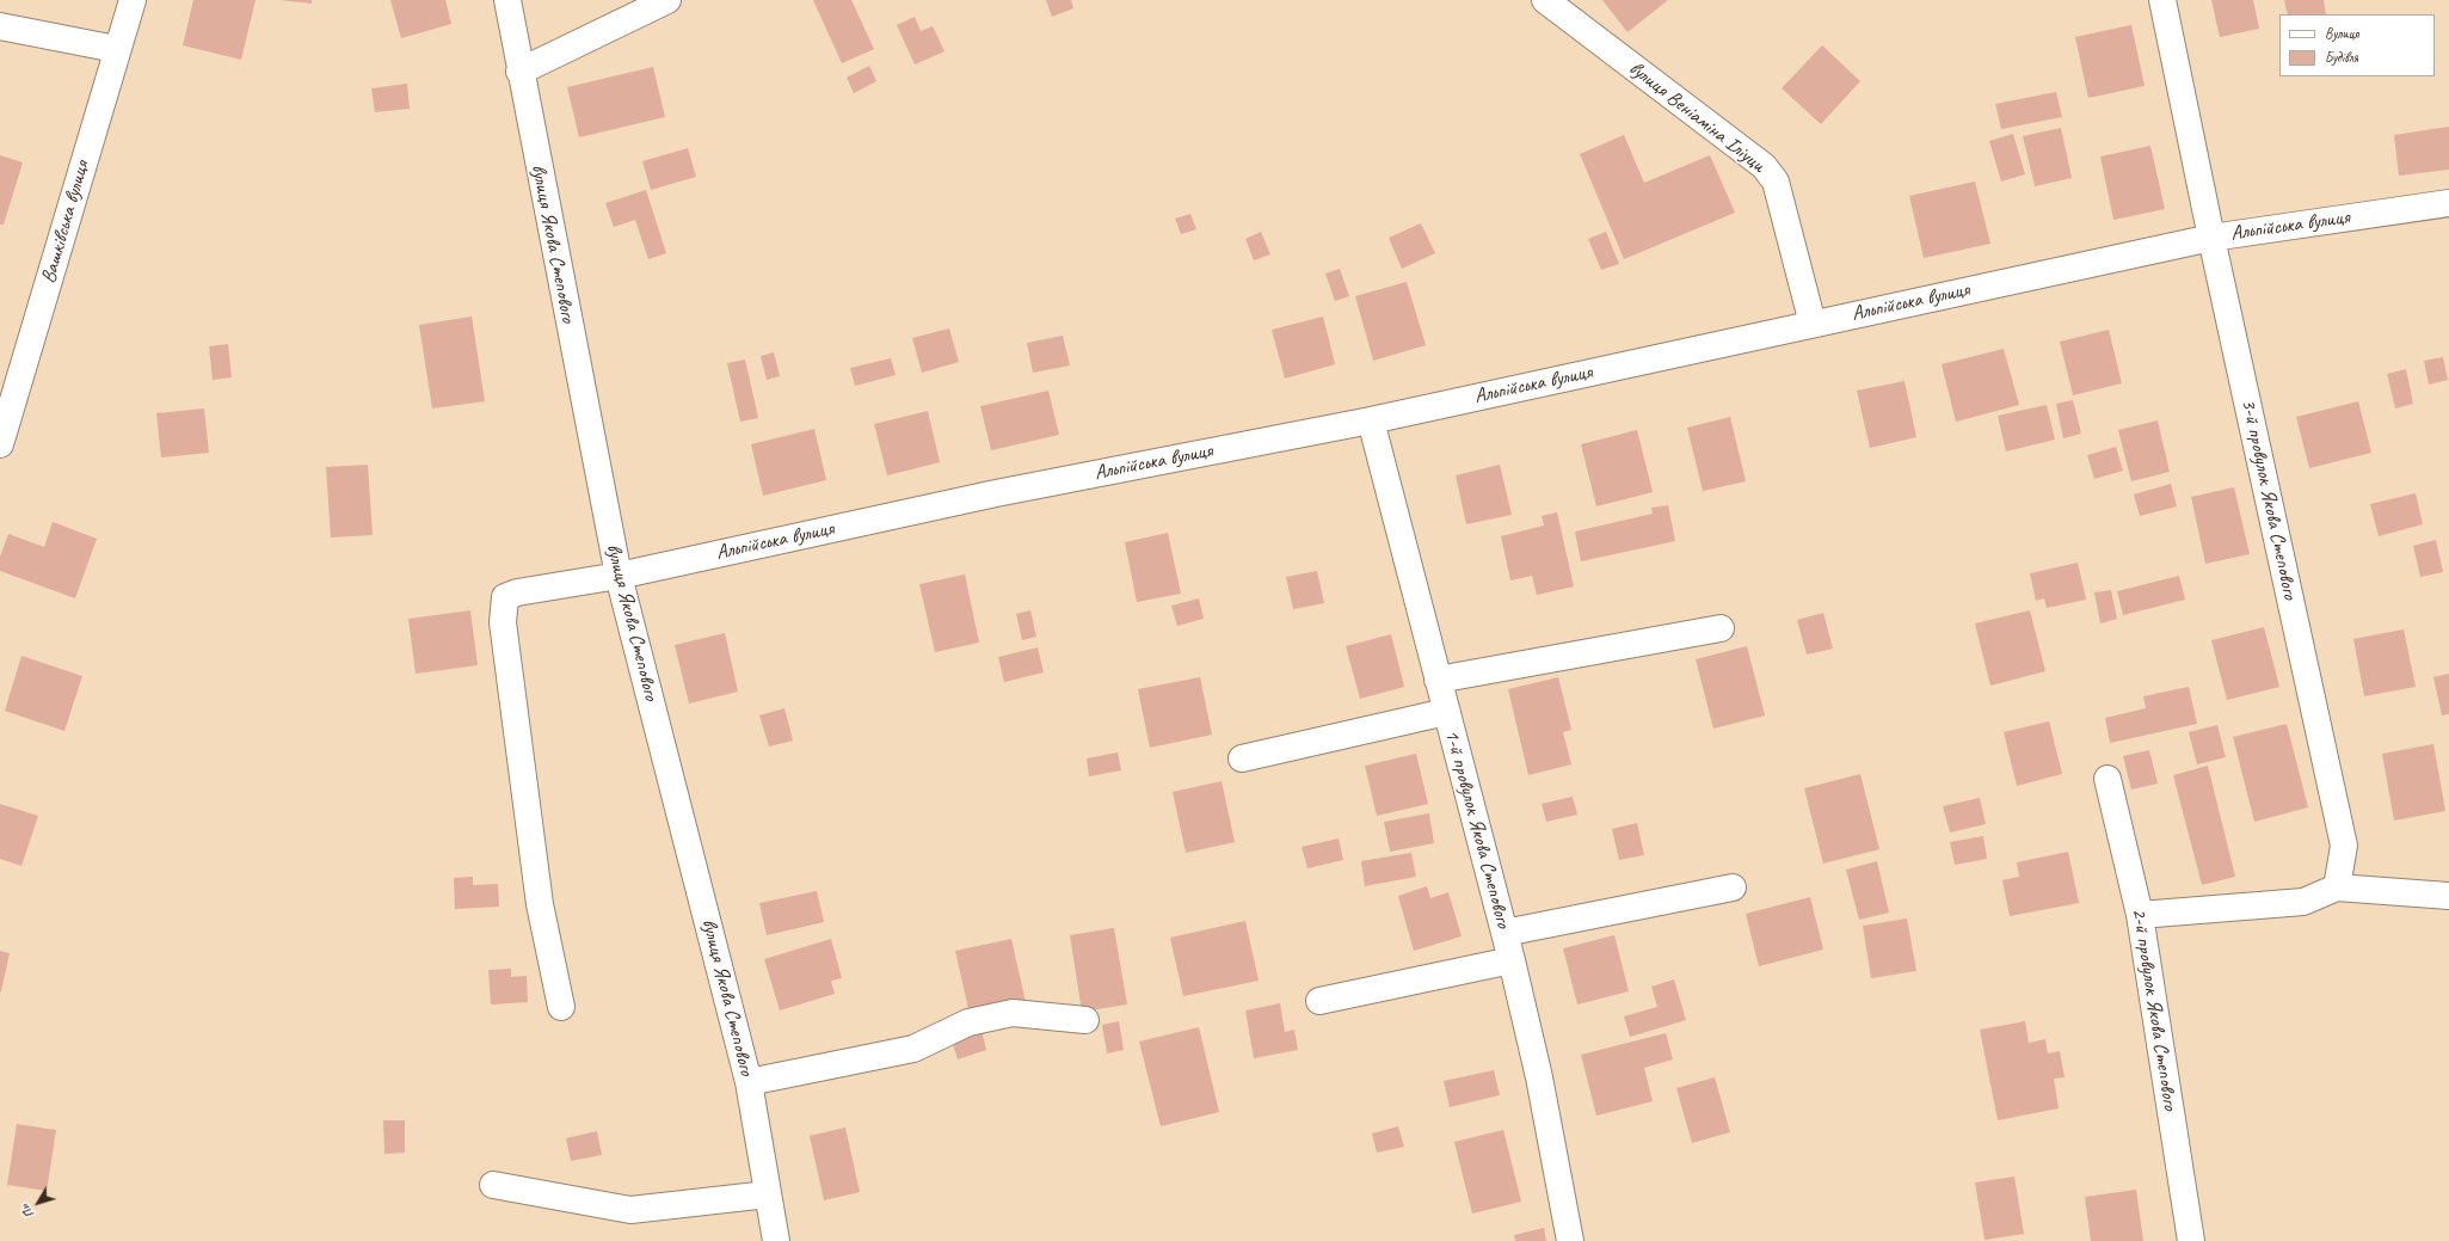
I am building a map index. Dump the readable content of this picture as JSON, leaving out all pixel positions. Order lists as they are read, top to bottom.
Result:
{
  "streets": {
    "street": [
      "вулиця Веніаміна Іліуци",
      "Вашківська вулиця",
      "Альпійська вулиця",
      "вулиця Якова Степового",
      "3-й провулок Якова Степового",
      "1-й провулок Якова Степового",
      "2-й провулок Якова Степового"
    ]
  },
  "crossings": [
    ["вулиця Веніаміна Іліуци", "Альпійська вулиця"],
    ["Альпійська вулиця", "вулиця Якова Степового"],
    ["Альпійська вулиця", "3-й провулок Якова Степового"],
    ["Альпійська вулиця", "1-й провулок Якова Степового"]
  ],
  "legend": ["Вулиця", "Будівля"],
  "north": "bottom left"
}
